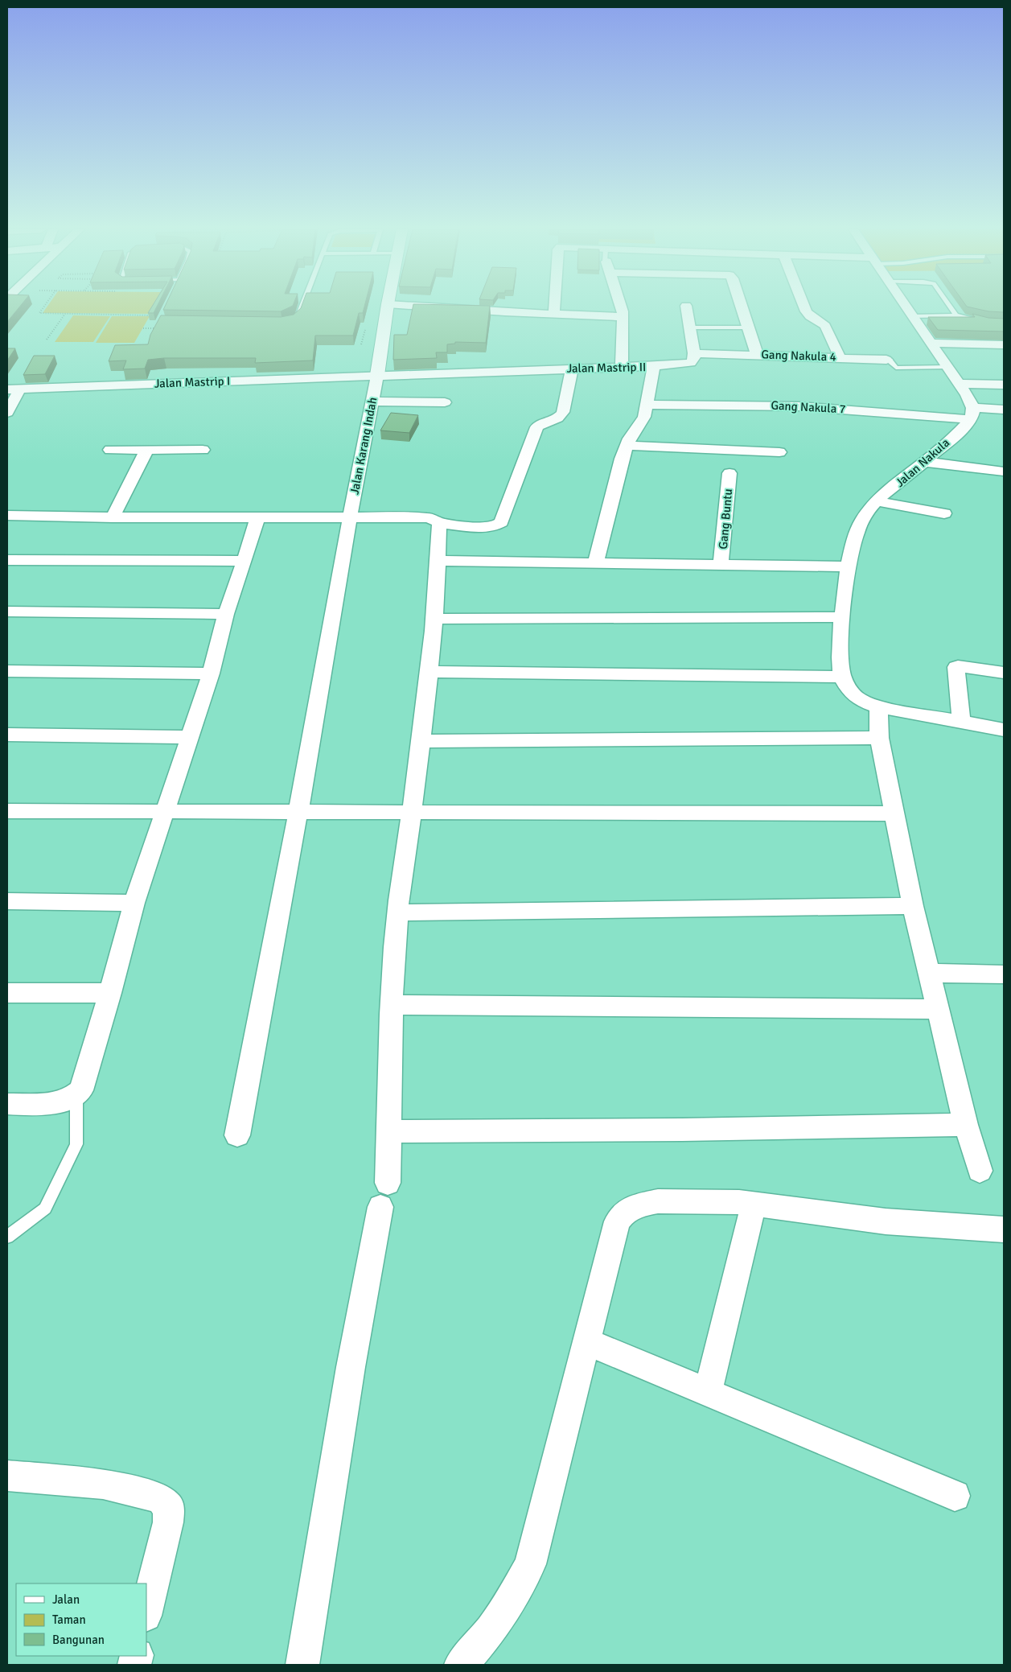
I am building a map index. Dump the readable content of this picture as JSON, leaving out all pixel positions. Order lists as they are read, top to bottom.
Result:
{
  "streets": {
    "street": [
      "Gang Nakula 4",
      "Jalan Mastrip II",
      "Jalan Mastrip I",
      "Gang Nakula 7",
      "Jalan Karang Indah",
      "Jalan Nakula",
      "Gang Buntu"
    ]
  },
  "crossings": [
    ["Jalan Mastrip II", "Jalan Mastrip I"],
    ["Jalan Mastrip II", "Gang Nakula 7"],
    ["Jalan Mastrip II", "Jalan Karang Indah"],
    ["Jalan Mastrip I", "Jalan Karang Indah"],
    ["Gang Nakula 7", "Jalan Nakula"]
  ],
  "legend": ["Jalan", "Taman", "Bangunan"]
}
